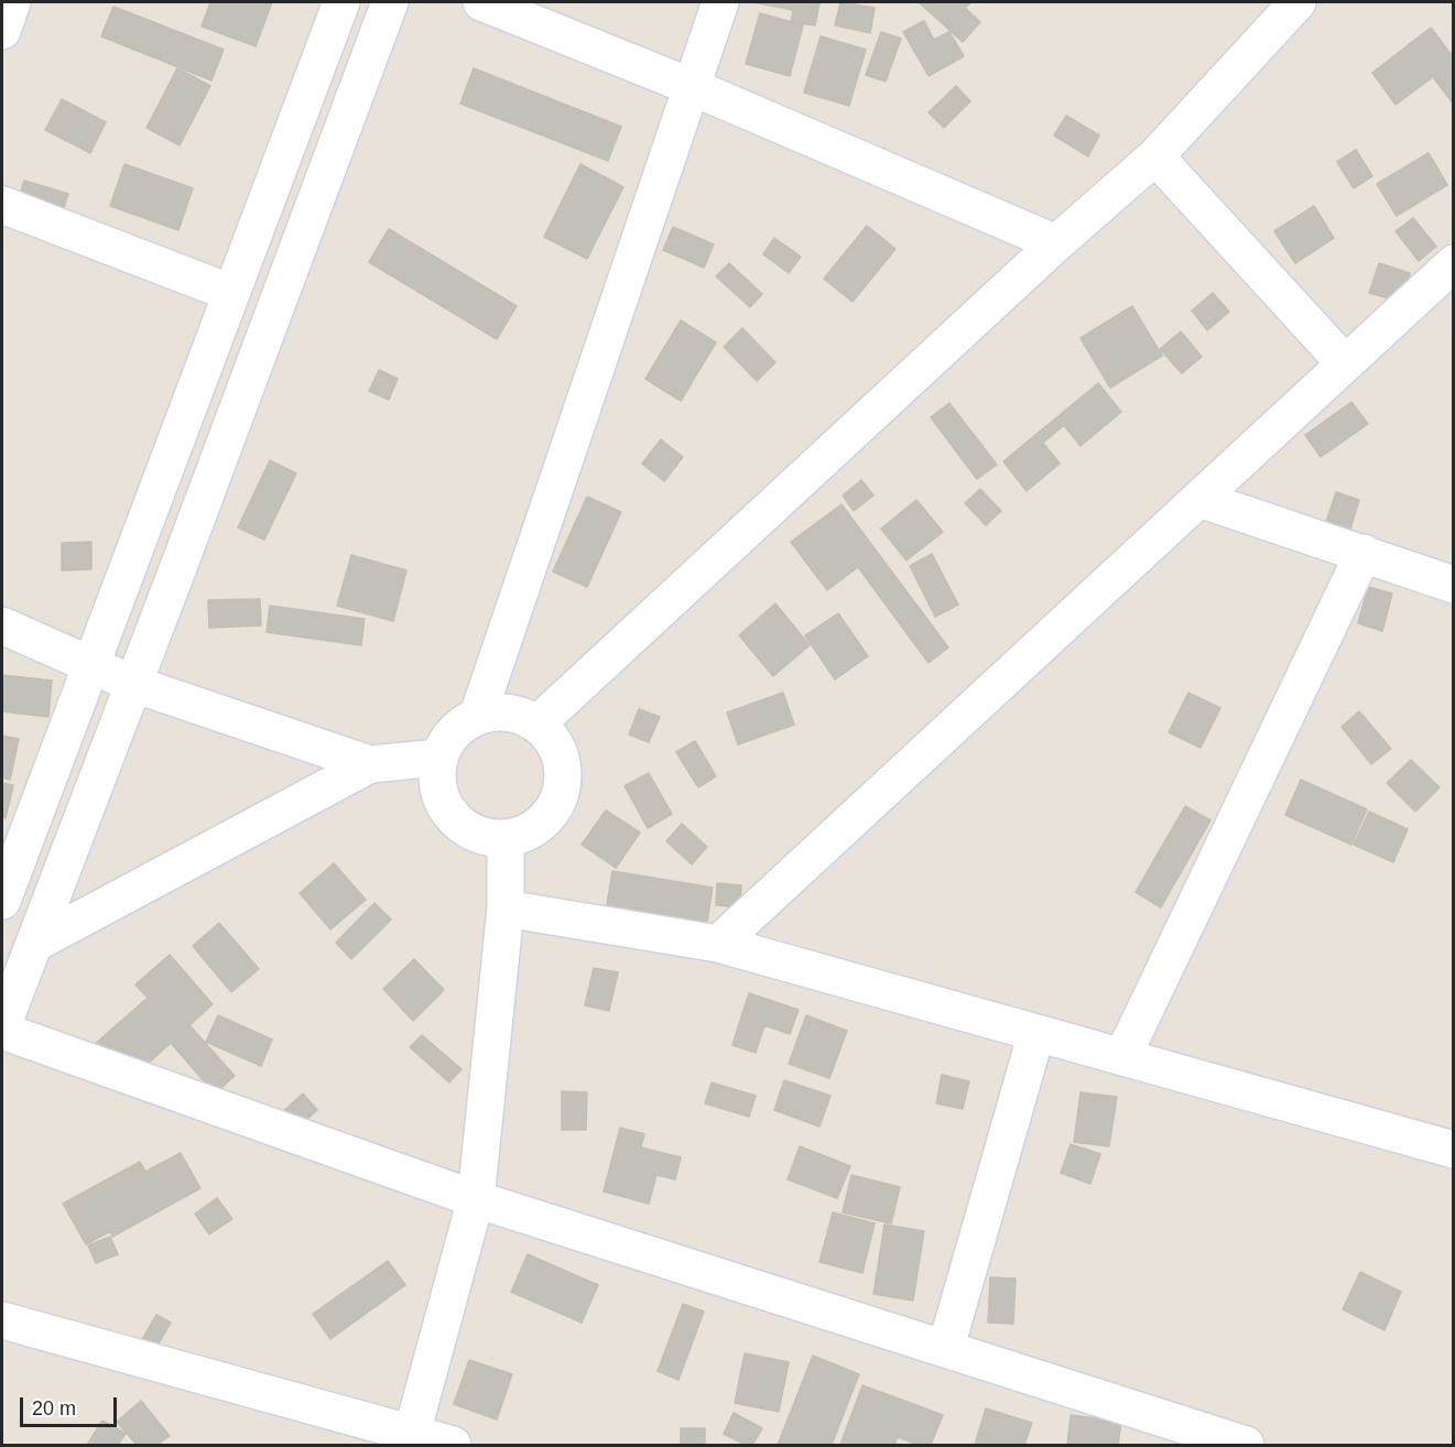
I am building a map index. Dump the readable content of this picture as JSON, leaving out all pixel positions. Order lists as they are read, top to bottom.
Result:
{
  "scale_bar": "20 m"
}
